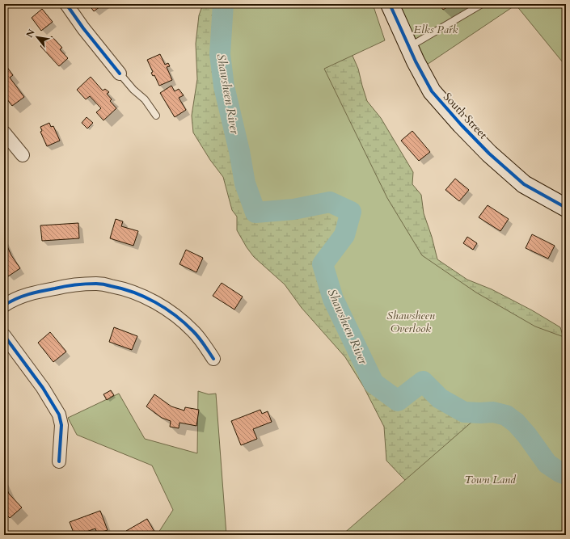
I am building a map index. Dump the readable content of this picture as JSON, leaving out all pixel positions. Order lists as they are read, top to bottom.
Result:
{
  "streets": {
    "street": ["South Street"]
  },
  "water": ["Shawsheen River"],
  "parks": ["Elks Park", "Shawsheen Overlook", "Town Land"],
  "north": "top left"
}
